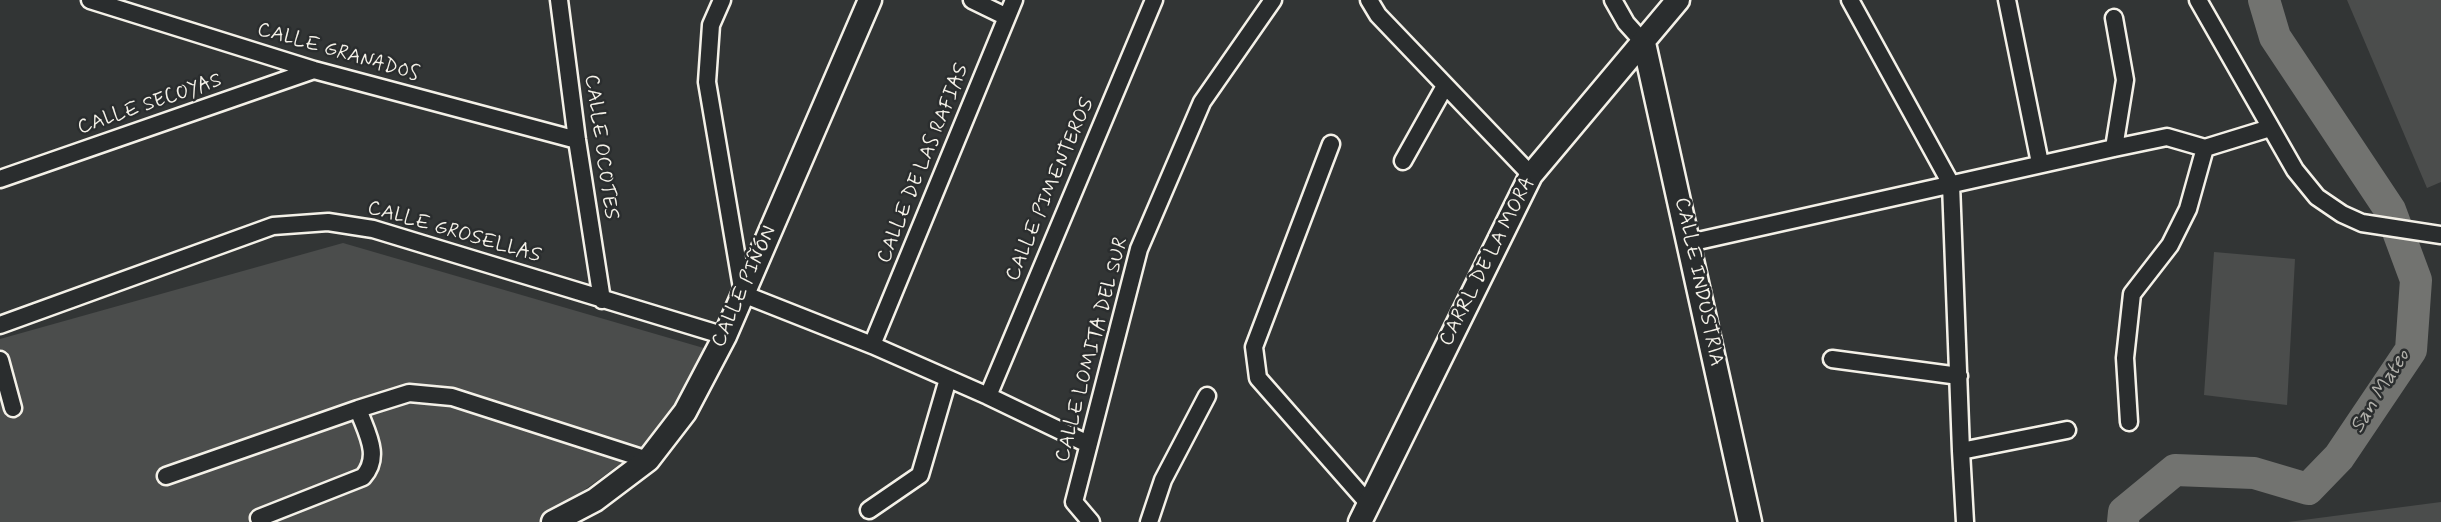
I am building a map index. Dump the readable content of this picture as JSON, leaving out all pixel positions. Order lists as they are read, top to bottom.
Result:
{
  "streets": {
    "street": [
      "CALLE GRANADOS",
      "CALLE SECOYAS",
      "CALLE OCOTES",
      "CALLE DE LAS RAFIAS",
      "CALLE PIMENTEROS",
      "CALLE GROSELLAS",
      "CARRL DE LA MORA",
      "CALLE INDUSTRIA",
      "CALLE PIÑÓN",
      "CALLE LOMITA DEL SUR"
    ]
  },
  "crossings": [
    ["CALLE GRANADOS", "CALLE SECOYAS"],
    ["CALLE GRANADOS", "CALLE OCOTES"],
    ["CALLE OCOTES", "CALLE GROSELLAS"],
    ["CALLE GROSELLAS", "CALLE PIÑÓN"],
    ["CARRL DE LA MORA", "CALLE INDUSTRIA"]
  ],
  "water": ["San Mateo"]
}
